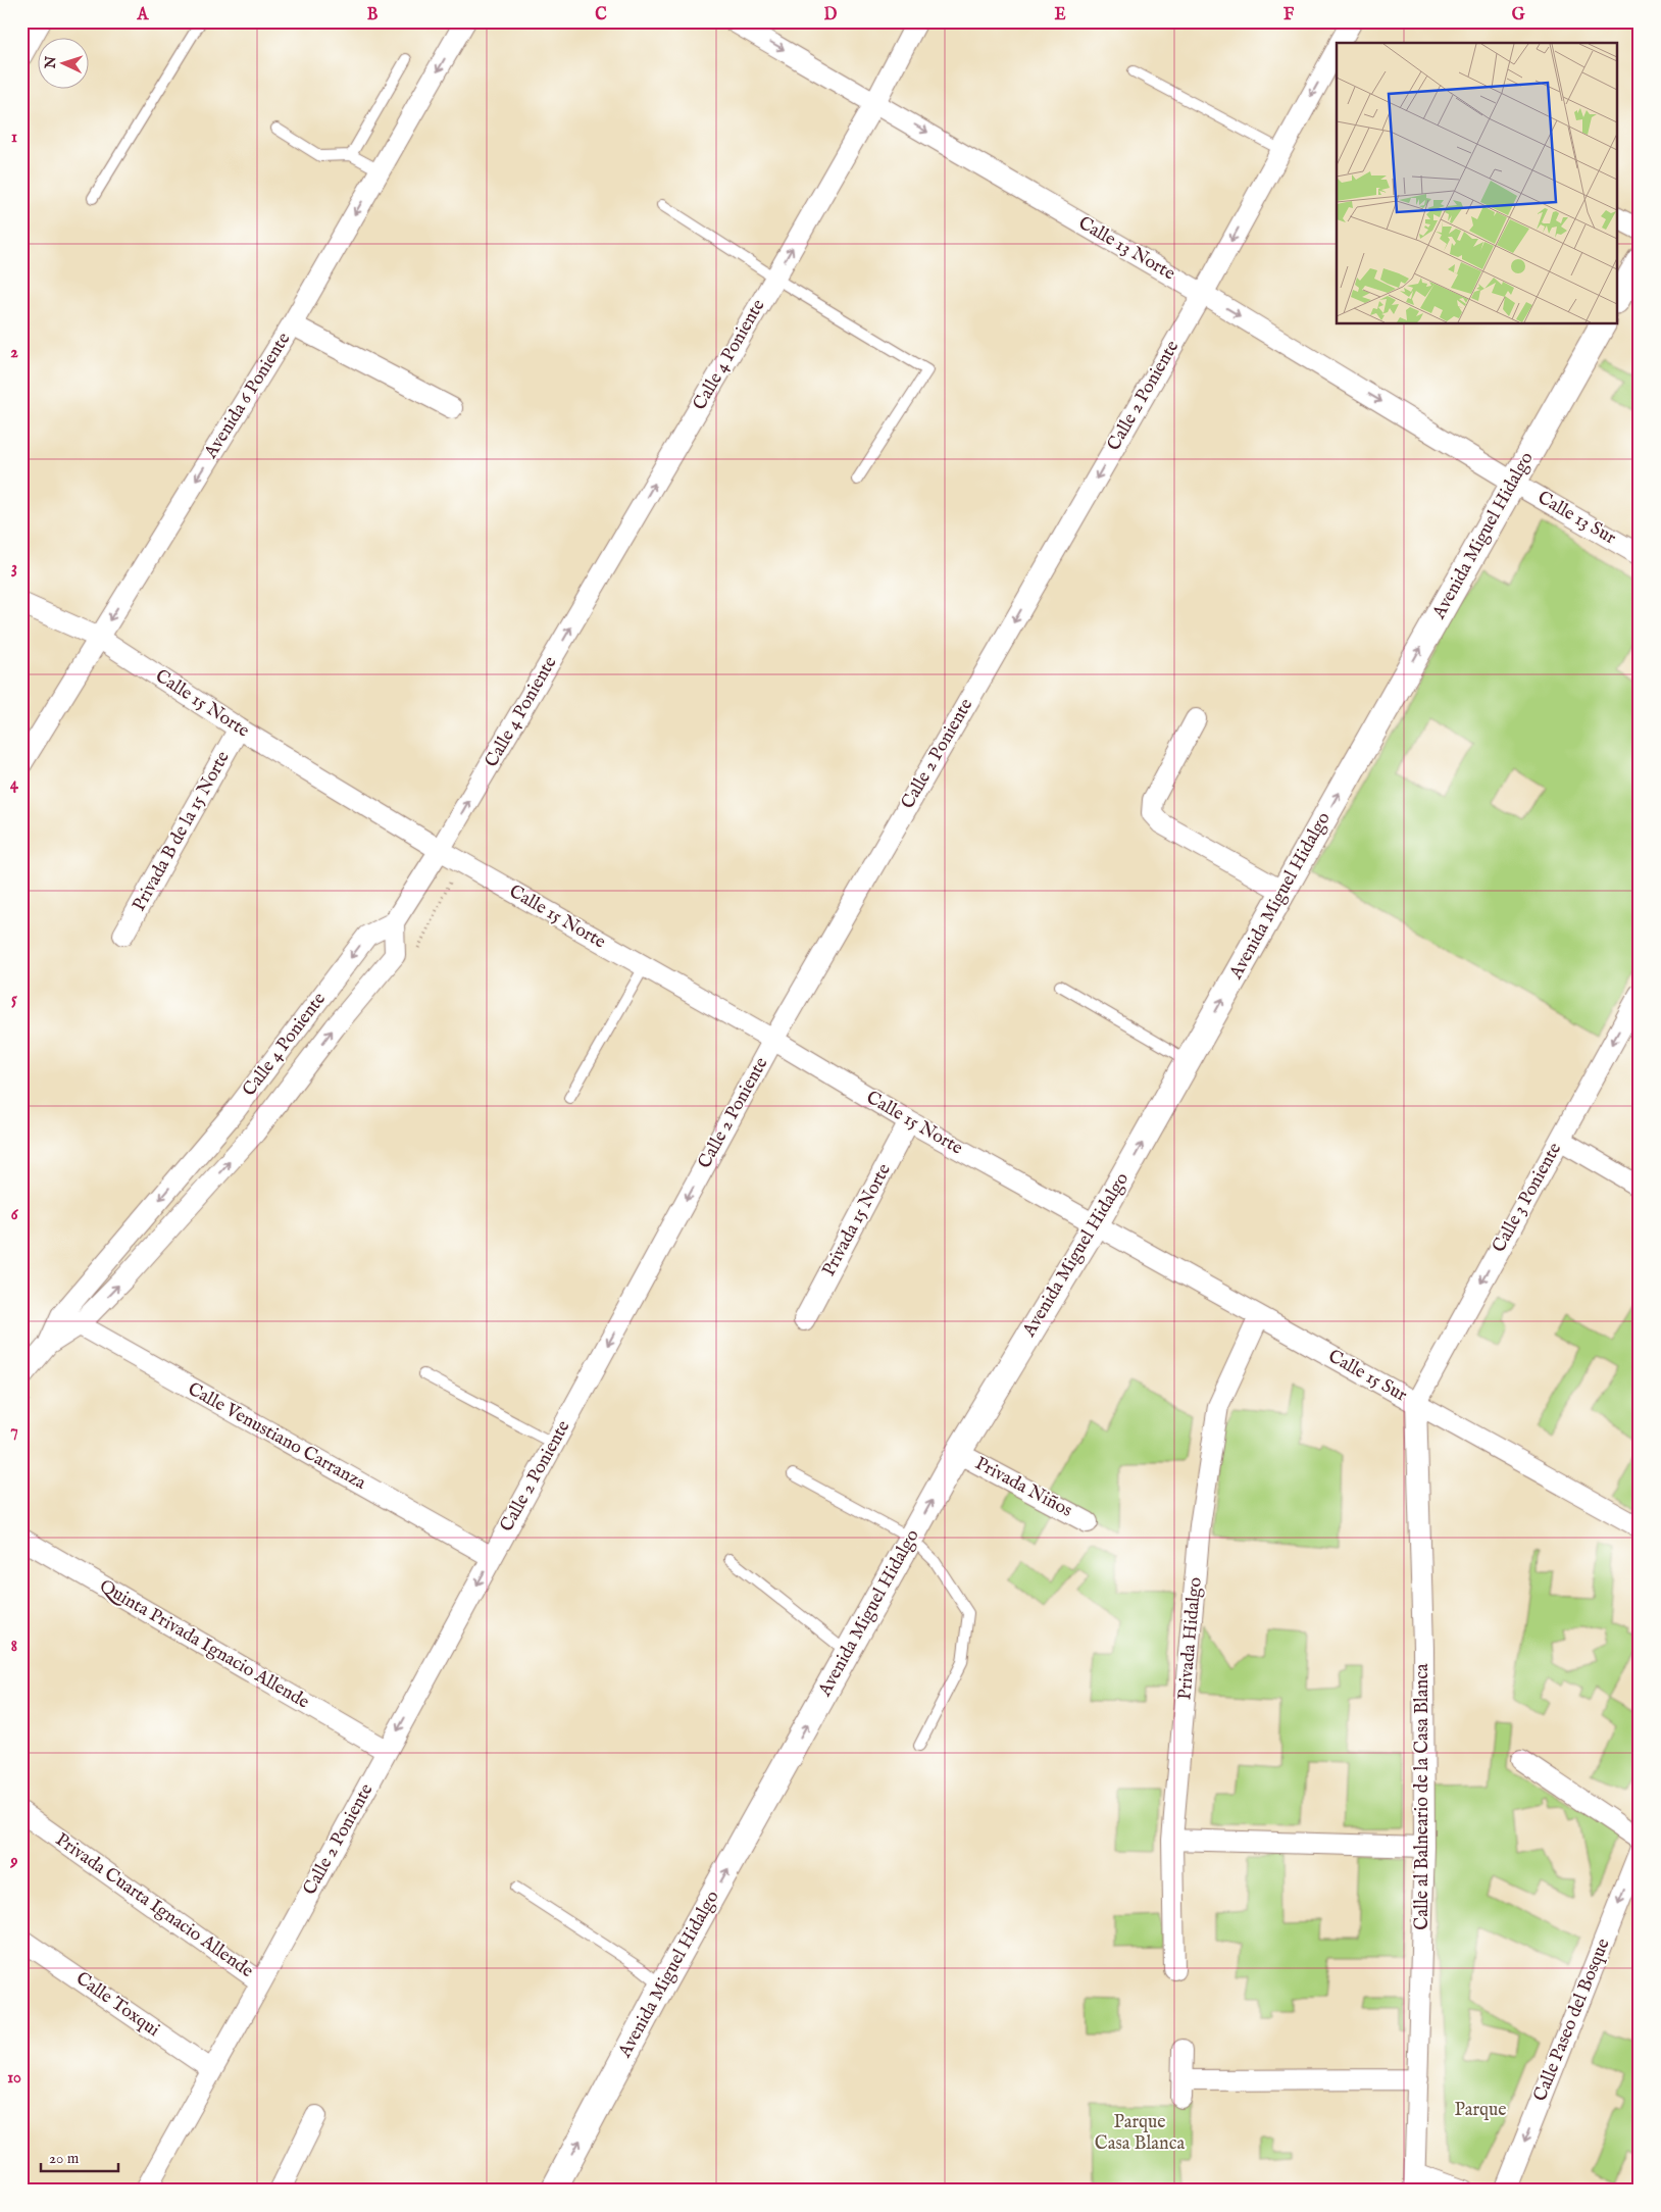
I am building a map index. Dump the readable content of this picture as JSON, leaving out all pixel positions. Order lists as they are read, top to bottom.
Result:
{
  "streets": {
    "street": [
      "Calle 13 Norte",
      "Calle 4 Poniente",
      "Avenida 6 Poniente",
      "Calle 2 Poniente",
      "Calle 13 Sur",
      "Avenida Miguel Hidalgo",
      "Calle 15 Norte",
      "Privada B de la 15 Norte",
      "Calle 3 Poniente",
      "Privada 15 Norte",
      "Calle 15 Sur",
      "Calle Venustiano Carranza",
      "Privada Niños",
      "Privada Hidalgo",
      "Quinta Privada Ignacio Allende",
      "Calle al Balneario de la Casa Blanca",
      "Privada Cuarta Ignacio Allende",
      "Calle Toxqui",
      "Calle Paseo del Bosque"
    ]
  },
  "crossings": [
    ["Calle 13 Norte", "Calle 4 Poniente"],
    ["Calle 13 Norte", "Calle 2 Poniente"],
    ["Calle 13 Norte", "Calle 13 Sur"],
    ["Calle 13 Norte", "Avenida Miguel Hidalgo"],
    ["Calle 4 Poniente", "Calle 15 Norte"],
    ["Calle 4 Poniente", "Calle Venustiano Carranza"],
    ["Avenida 6 Poniente", "Calle 15 Norte"],
    ["Calle 2 Poniente", "Calle 15 Norte"],
    ["Calle 2 Poniente", "Calle Venustiano Carranza"],
    ["Calle 2 Poniente", "Quinta Privada Ignacio Allende"],
    ["Calle 2 Poniente", "Privada Cuarta Ignacio Allende"],
    ["Calle 2 Poniente", "Calle Toxqui"],
    ["Calle 13 Sur", "Avenida Miguel Hidalgo"],
    ["Avenida Miguel Hidalgo", "Calle 15 Norte"],
    ["Avenida Miguel Hidalgo", "Calle 15 Sur"],
    ["Avenida Miguel Hidalgo", "Privada Niños"],
    ["Calle 15 Norte", "Privada B de la 15 Norte"],
    ["Calle 15 Norte", "Privada 15 Norte"],
    ["Calle 15 Norte", "Calle 15 Sur"],
    ["Calle 3 Poniente", "Calle 15 Sur"],
    ["Calle 3 Poniente", "Calle al Balneario de la Casa Blanca"],
    ["Calle 15 Sur", "Privada Hidalgo"],
    ["Calle 15 Sur", "Calle al Balneario de la Casa Blanca"]
  ],
  "one_way": [
    "Calle 13 Norte",
    "Avenida 6 Poniente",
    "Calle 2 Poniente",
    "Avenida Miguel Hidalgo",
    "Calle 3 Poniente",
    "Calle Paseo del Bosque"
  ],
  "parks": ["Parque", "Parque Casa Blanca"],
  "scale_bar": "20 m",
  "north": "left",
  "grid": {
    "columns": [
      "A",
      "B",
      "C",
      "D",
      "E",
      "F",
      "G"
    ],
    "rows": [
      "1",
      "2",
      "3",
      "4",
      "5",
      "6",
      "7",
      "8",
      "9",
      "10"
    ]
  }
}
